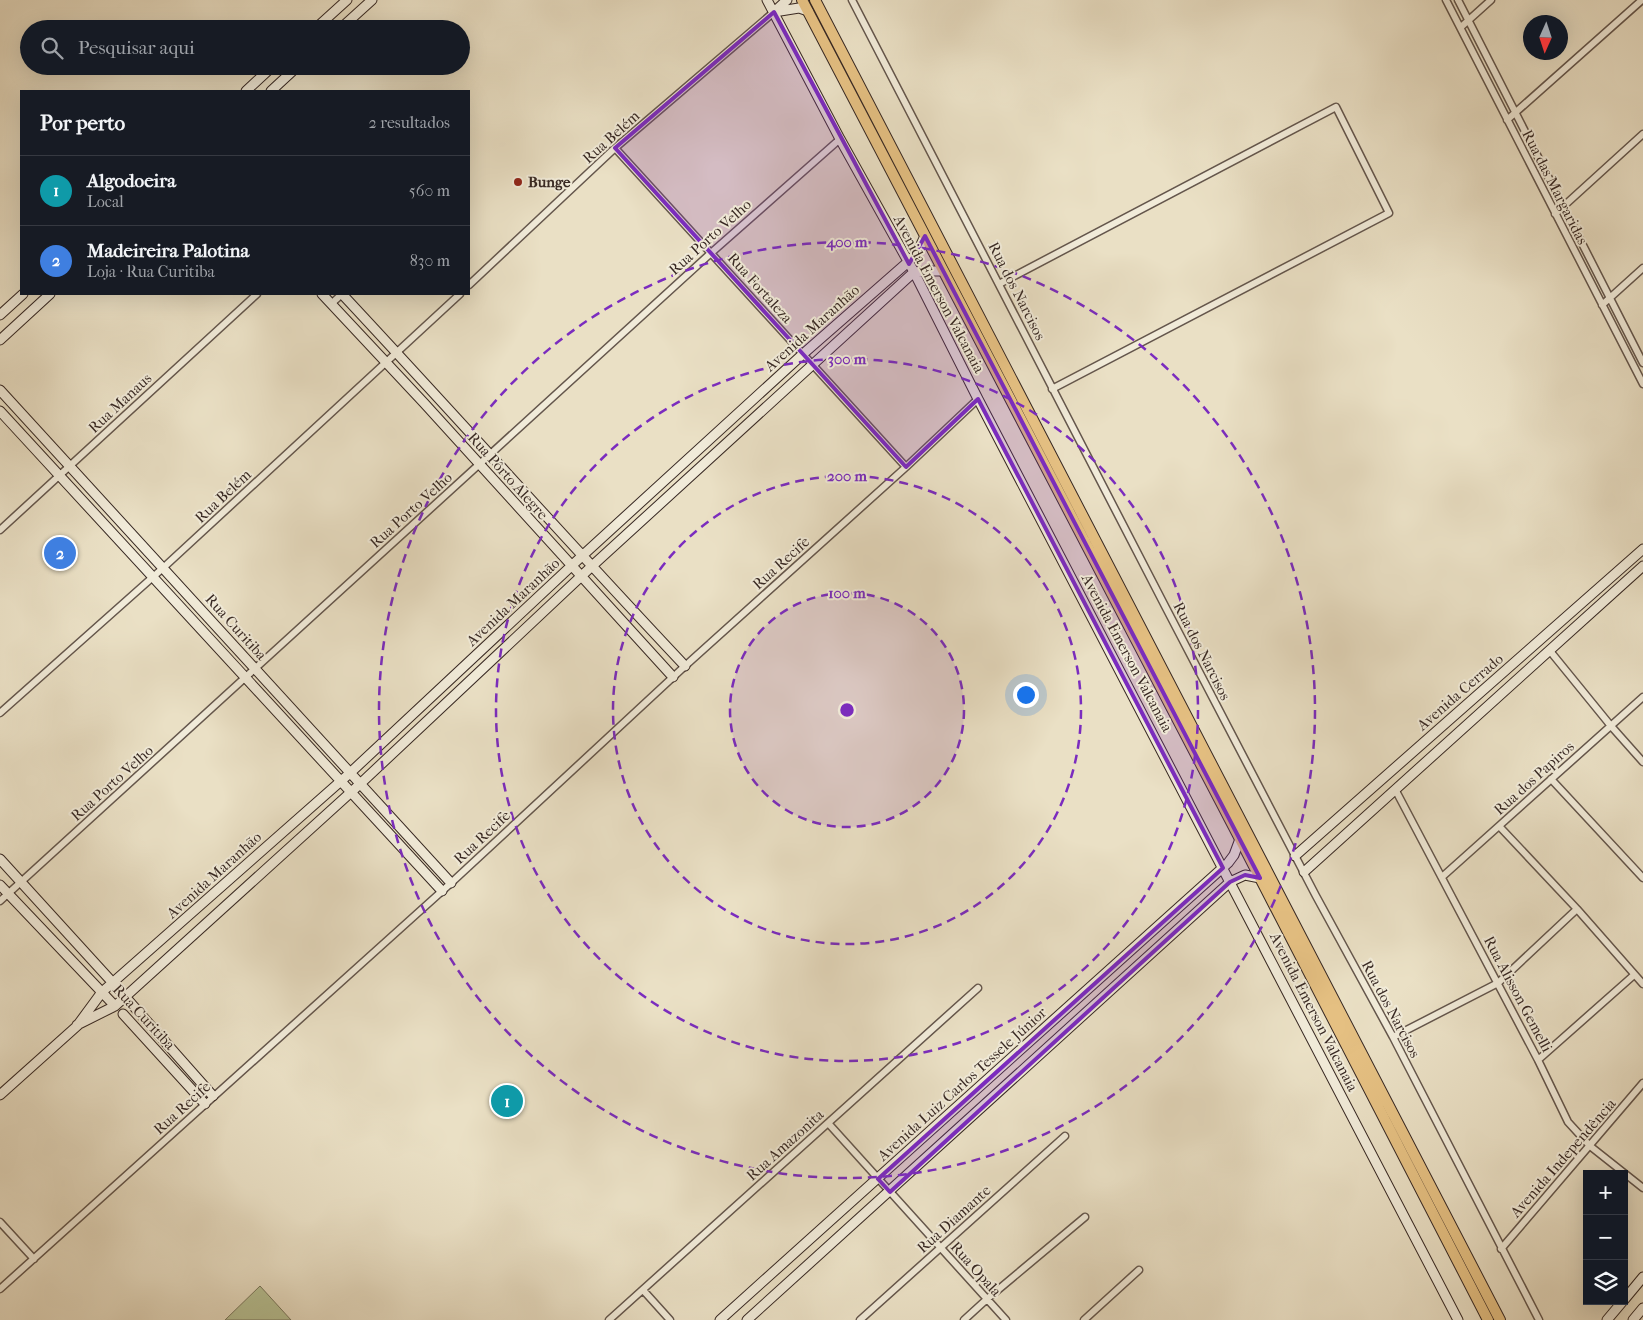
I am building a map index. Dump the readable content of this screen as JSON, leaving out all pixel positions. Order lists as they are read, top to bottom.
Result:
{
  "streets": {
    "street": [
      "Rua Belém",
      "Rua das Margaridas",
      "Rua Porto Velho",
      "Rua Fortaleza",
      "Rua dos Narcisos",
      "Avenida Emerson Valcanaia",
      "Avenida Maranhão",
      "Rua Manaus",
      "Rua Pôrto Alegre",
      "Rua Recife",
      "Rua Curitiba",
      "Avenida Cerrado",
      "Rua dos Papiros",
      "Rua Alisson Gemelli",
      "Avenida Luiz Carlos Tessele Júnior",
      "Rua Amazonita",
      "Avenida Independência",
      "Rua Diamante",
      "Rua Opala"
    ]
  },
  "crossings": [
    ["Rua Belém", "Rua Fortaleza"],
    ["Rua Belém", "Avenida Emerson Valcanaia"],
    ["Rua Belém", "Rua Pôrto Alegre"],
    ["Rua Belém", "Rua Curitiba"],
    ["Rua Porto Velho", "Rua Fortaleza"],
    ["Rua Porto Velho", "Avenida Emerson Valcanaia"],
    ["Rua Porto Velho", "Rua Pôrto Alegre"],
    ["Rua Porto Velho", "Rua Curitiba"],
    ["Rua Fortaleza", "Avenida Maranhão"],
    ["Rua Fortaleza", "Rua Recife"],
    ["Rua dos Narcisos", "Avenida Cerrado"],
    ["Rua dos Narcisos", "Avenida Independência"],
    ["Avenida Emerson Valcanaia", "Avenida Maranhão"],
    ["Avenida Emerson Valcanaia", "Rua Recife"],
    ["Avenida Emerson Valcanaia", "Avenida Luiz Carlos Tessele Júnior"],
    ["Avenida Maranhão", "Rua Pôrto Alegre"],
    ["Avenida Maranhão", "Rua Curitiba"],
    ["Rua Manaus", "Rua Curitiba"],
    ["Rua Pôrto Alegre", "Rua Recife"],
    ["Rua Recife", "Rua Curitiba"],
    ["Avenida Cerrado", "Rua Alisson Gemelli"],
    ["Rua dos Papiros", "Rua Alisson Gemelli"],
    ["Rua Alisson Gemelli", "Avenida Independência"],
    ["Avenida Luiz Carlos Tessele Júnior", "Rua Opala"],
    ["Rua Amazonita", "Rua Opala"],
    ["Rua Diamante", "Rua Opala"]
  ],
  "places": ["Bunge"],
  "north": "bottom",
  "page": {
    "search": "Pesquisar aqui",
    "heading": ["Por perto", "2 resultados"],
    "list": [
      {
        "mark": "1",
        "name": "Algodoeira",
        "note": "Local",
        "value": "560 m"
      },
      {
        "mark": "2",
        "name": "Madeireira Palotina",
        "note": "Loja · Rua Curitiba",
        "value": "830 m"
      }
    ],
    "pins": ["2", "1"],
    "map_buttons": ["+", "−"]
  },
  "rings": [
    "400 m",
    "300 m",
    "200 m",
    "100 m"
  ]
}
